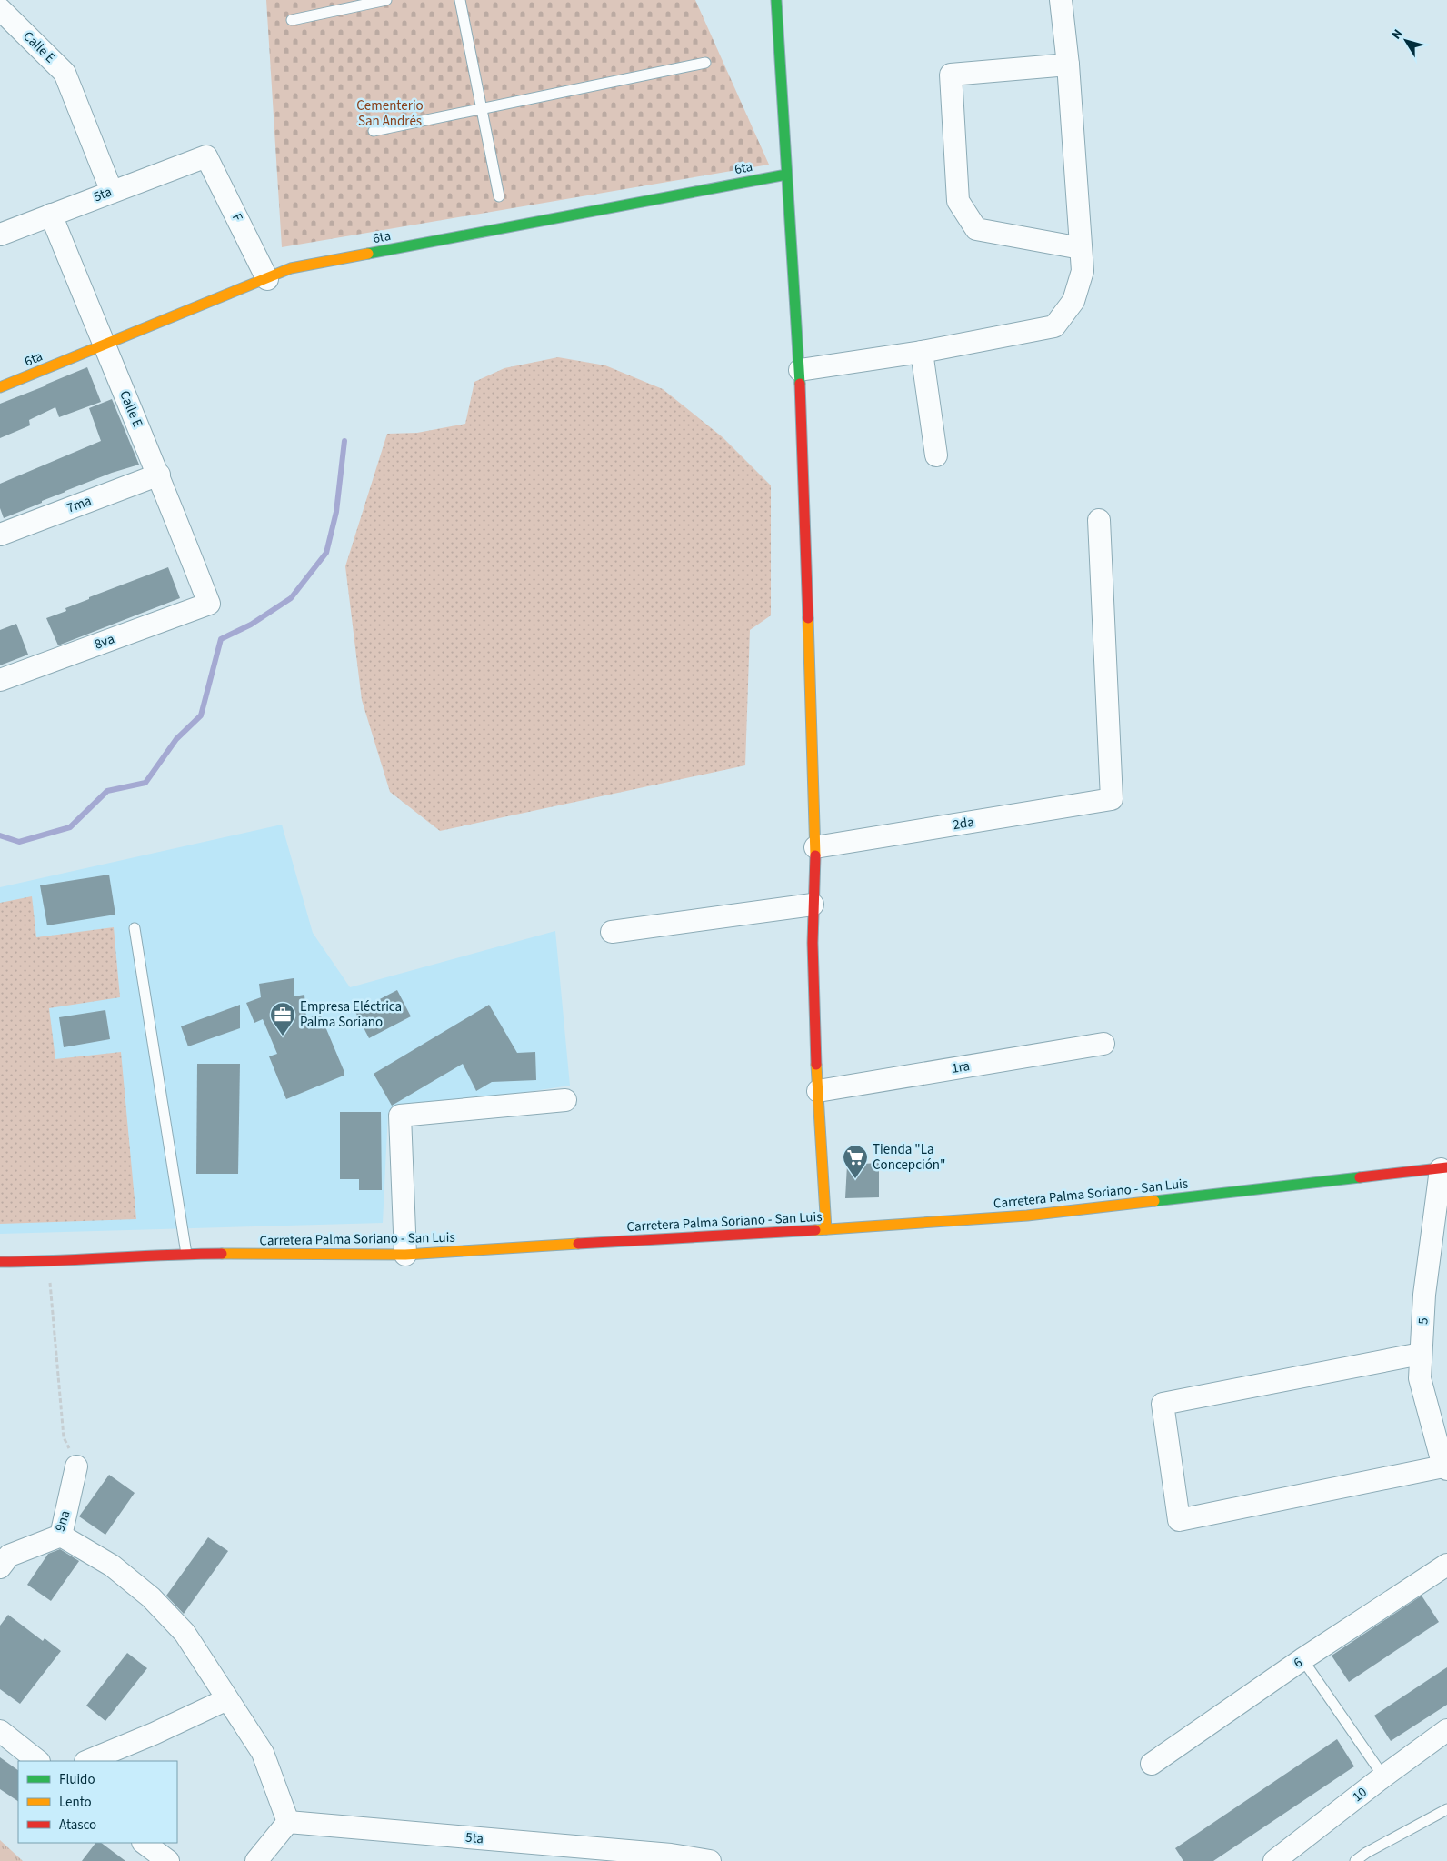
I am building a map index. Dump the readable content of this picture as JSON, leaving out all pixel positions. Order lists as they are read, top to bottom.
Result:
{
  "streets": {
    "street": [
      "Calle E",
      "6ta",
      "5ta",
      "F",
      "7ma",
      "8va",
      "2da",
      "1ra",
      "Carretera Palma Soriano - San Luis",
      "5",
      "9na",
      "6",
      "10"
    ]
  },
  "crossings": [
    ["Calle E", "6ta"],
    ["Calle E", "5ta"],
    ["Calle E", "7ma"],
    ["Calle E", "8va"],
    ["6ta", "F"],
    ["5ta", "F"],
    ["Carretera Palma Soriano - San Luis", "5"]
  ],
  "parks": ["Cementerio San Andrés"],
  "places": {
    "office": ["Empresa Eléctrica Palma Soriano"],
    "supermarket": ["Tienda \"La Concepción\""]
  },
  "legend": ["Fluido", "Lento", "Atasco"],
  "north": "top left"
}
